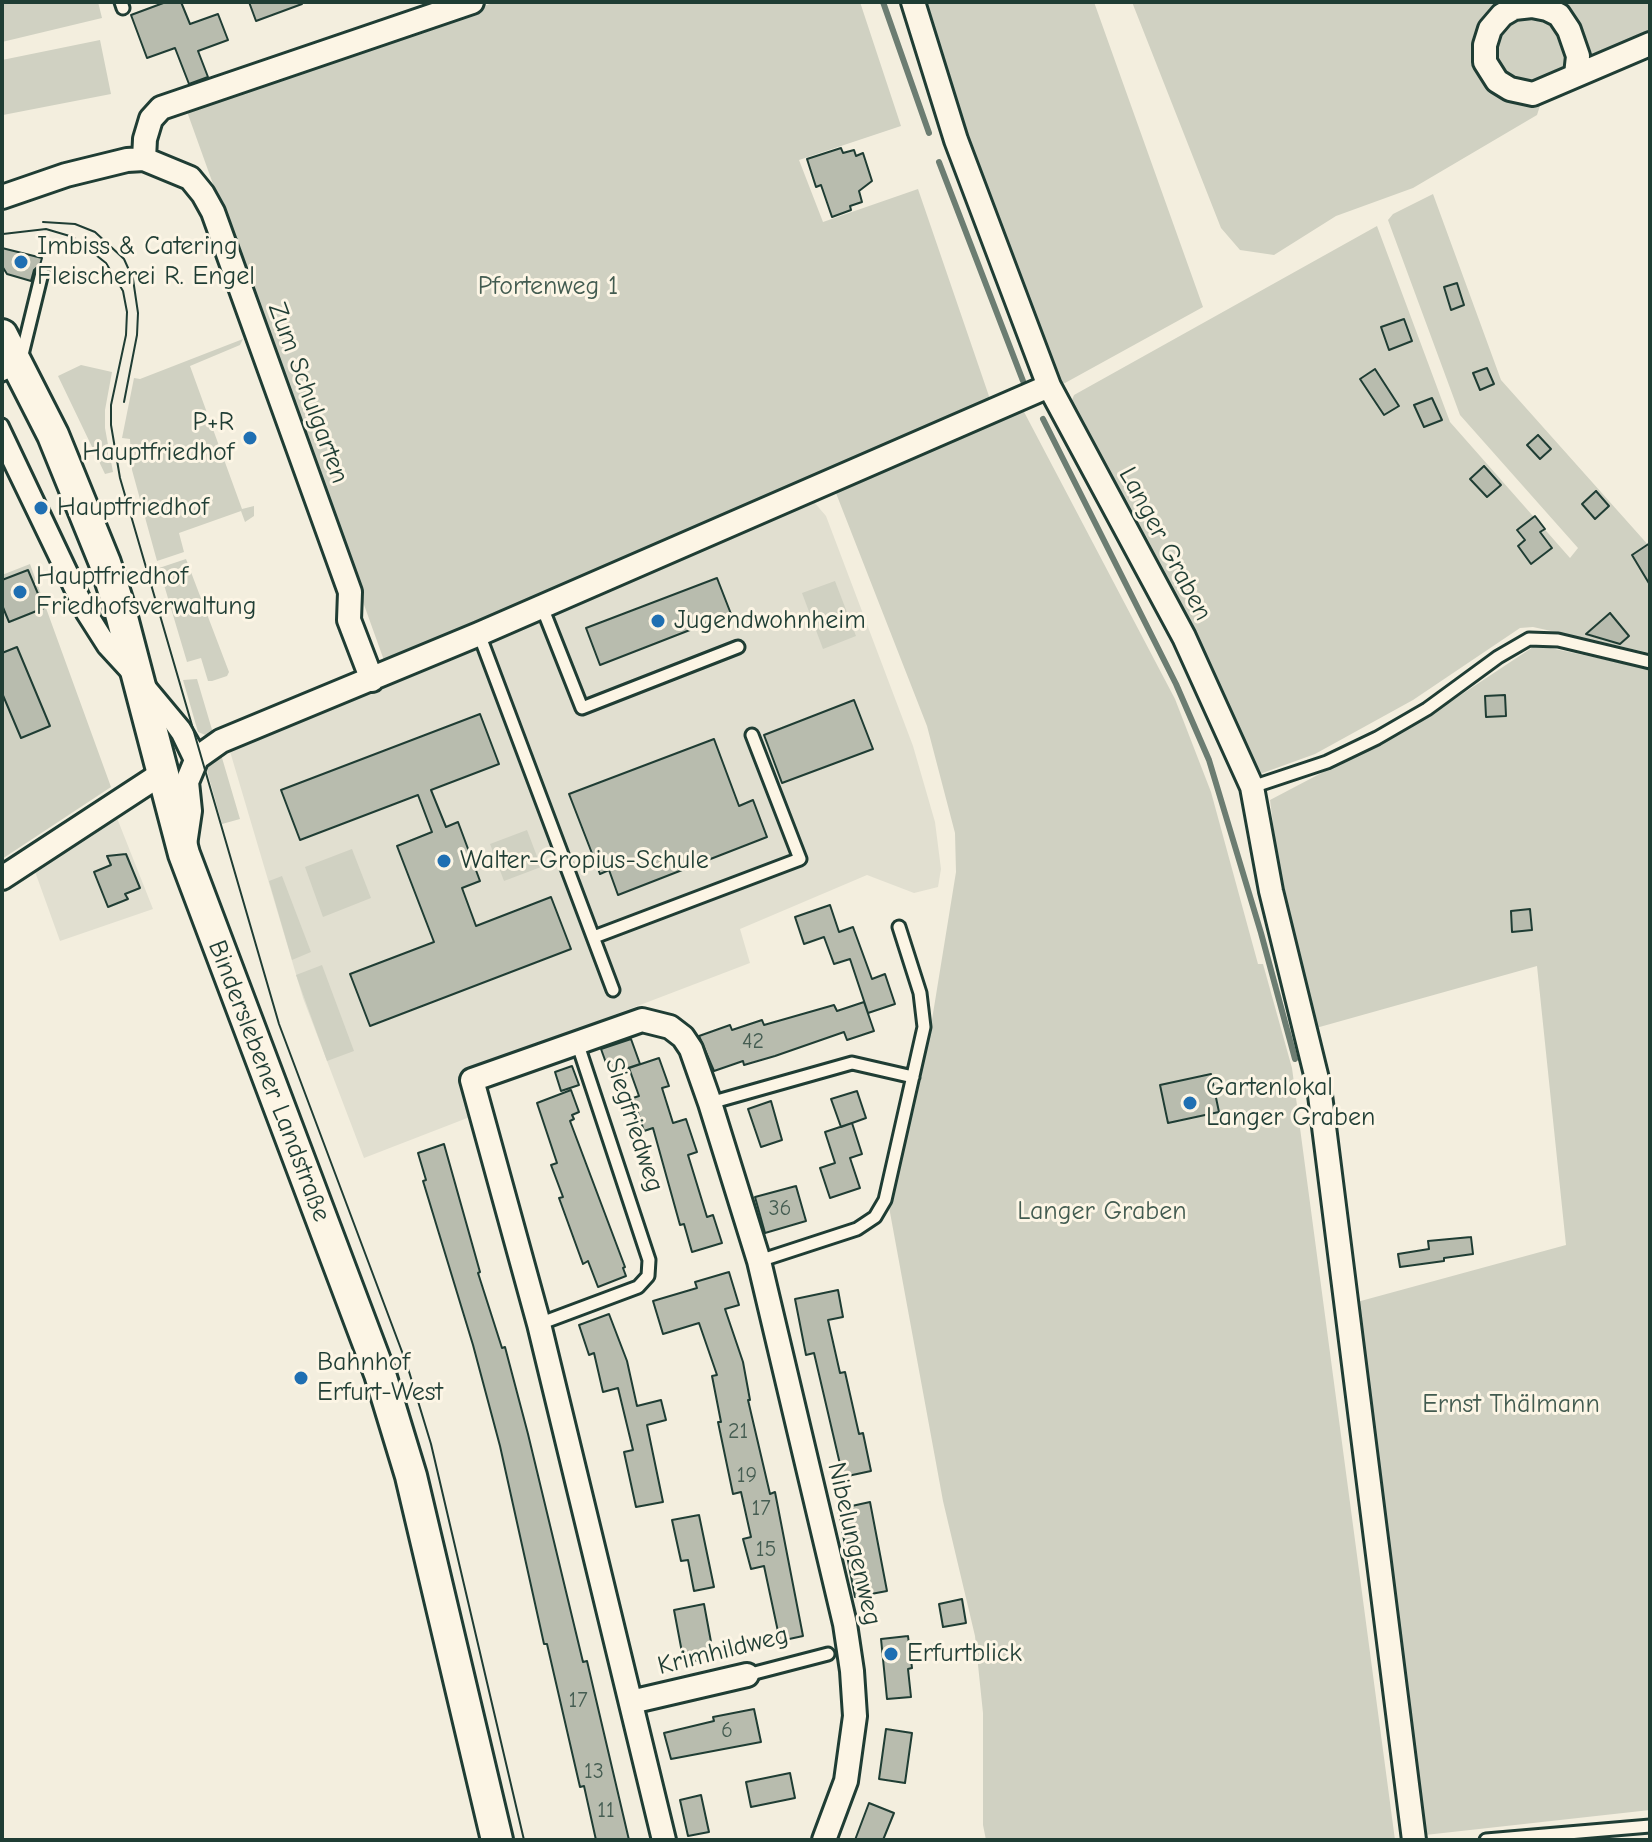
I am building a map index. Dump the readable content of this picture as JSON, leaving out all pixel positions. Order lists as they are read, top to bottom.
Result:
{
  "streets": {
    "main road": ["Binderslebener Landstraße"],
    "street": [
      "Zum Schulgarten",
      "Langer Graben",
      "Siegfriedweg",
      "Nibelungenweg",
      "Krimhildweg"
    ]
  },
  "crossings": [
    ["Siegfriedweg", "Nibelungenweg"],
    ["Siegfriedweg", "Krimhildweg"]
  ],
  "parks": ["Pfortenweg 1", "Langer Graben", "Ernst Thälmann"],
  "places": [
    "Imbiss & Catering Fleischerei R. Engel",
    "P+R Hauptfriedhof",
    "Hauptfriedhof",
    "Hauptfriedhof Friedhofsverwaltung",
    "Jugendwohnheim",
    "Walter-Gropius-Schule",
    "Gartenlokal Langer Graben",
    "Bahnhof Erfurt-West",
    "Erfurtblick"
  ],
  "house_numbers": [
    "42",
    "36",
    "21",
    "19",
    "17",
    "15",
    "17",
    "6",
    "13",
    "11"
  ]
}
